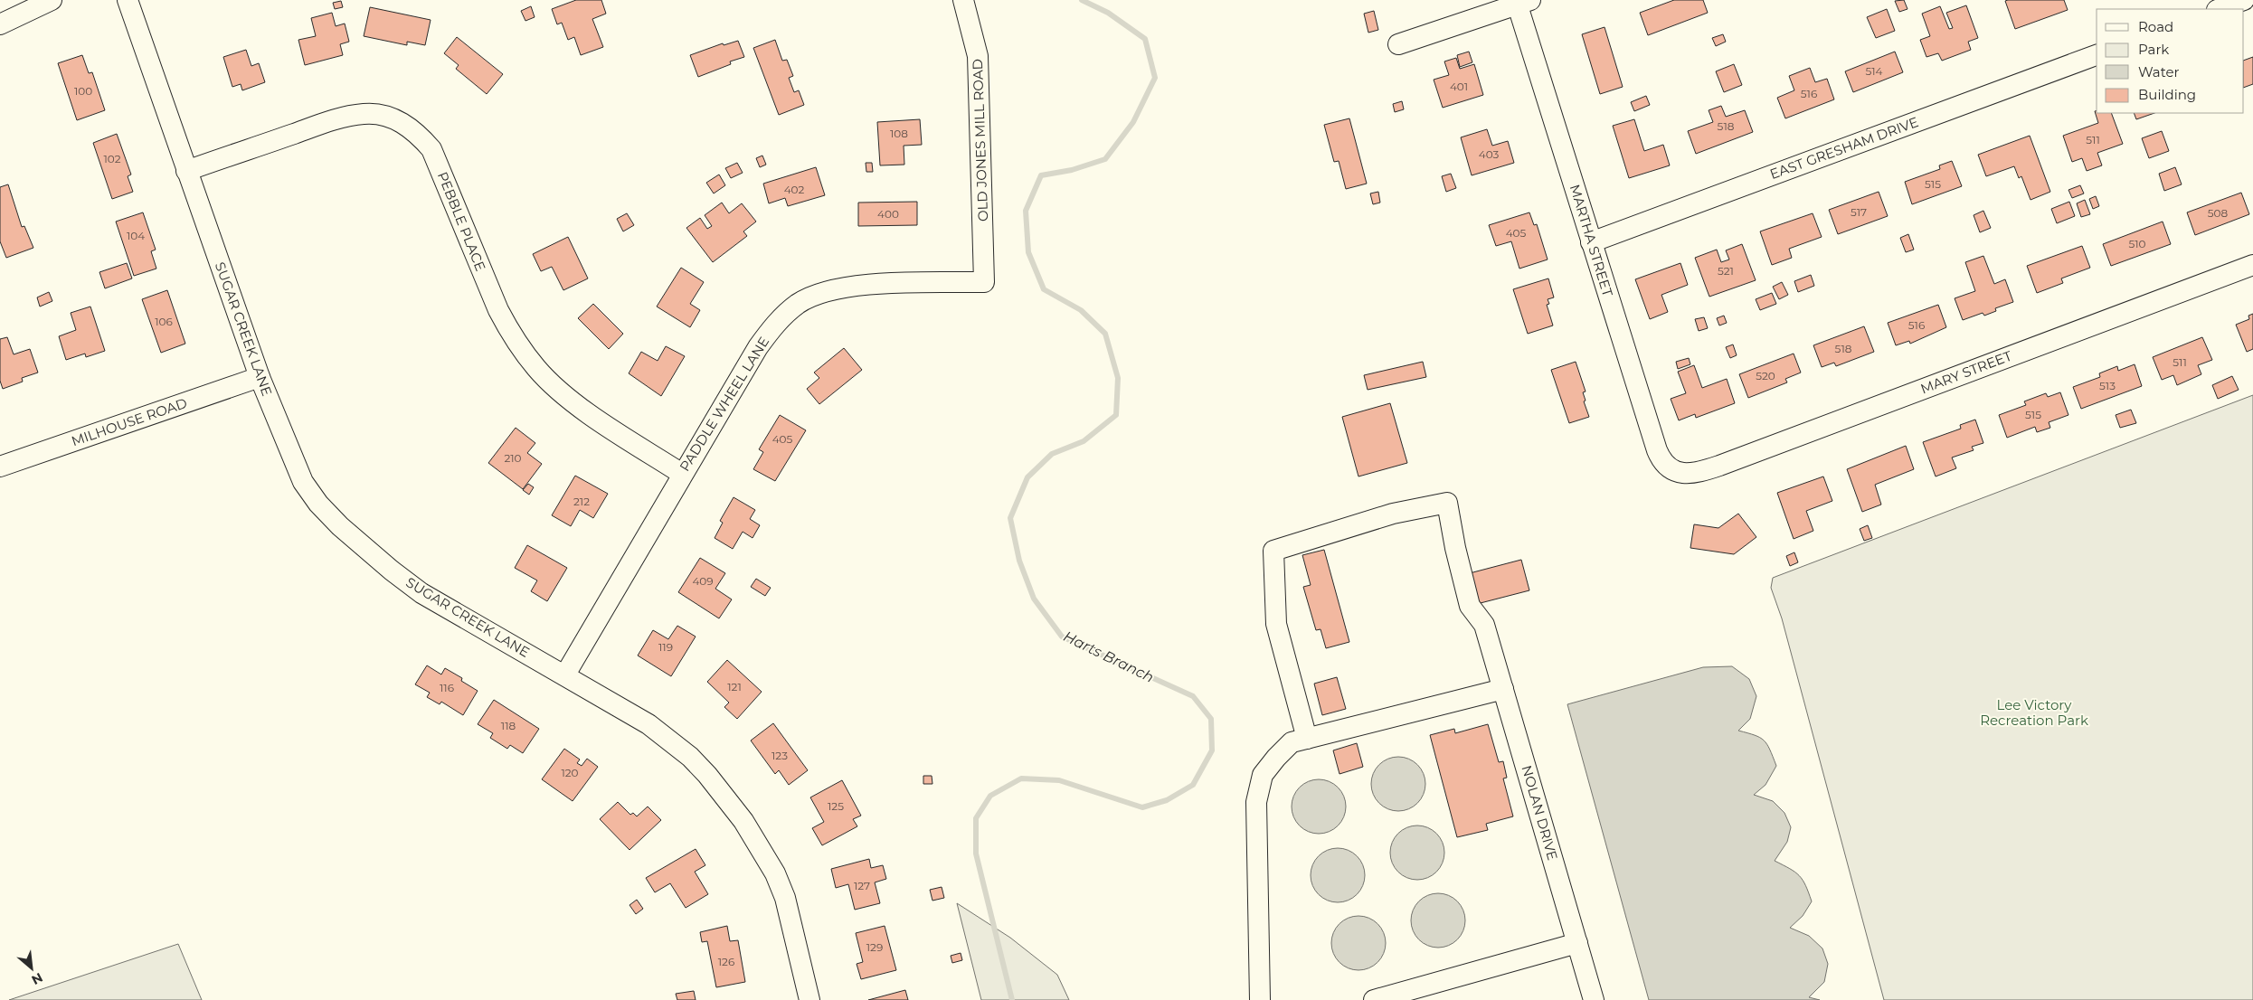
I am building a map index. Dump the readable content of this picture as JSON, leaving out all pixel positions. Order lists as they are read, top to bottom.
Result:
{
  "streets": {
    "street": [
      "OLD JONES MILL ROAD",
      "EAST GRESHAM DRIVE",
      "PEBBLE PLACE",
      "MARTHA STREET",
      "SUGAR CREEK LANE",
      "MARY STREET",
      "PADDLE WHEEL LANE",
      "MILHOUSE ROAD",
      "NOLAN DRIVE"
    ]
  },
  "crossings": [
    ["OLD JONES MILL ROAD", "PADDLE WHEEL LANE"],
    ["EAST GRESHAM DRIVE", "MARTHA STREET"],
    ["PEBBLE PLACE", "SUGAR CREEK LANE"],
    ["PEBBLE PLACE", "PADDLE WHEEL LANE"],
    ["MARTHA STREET", "MARY STREET"],
    ["SUGAR CREEK LANE", "PADDLE WHEEL LANE"],
    ["SUGAR CREEK LANE", "MILHOUSE ROAD"]
  ],
  "water": ["Harts Branch"],
  "parks": ["Lee Victory Recreation Park"],
  "house_numbers": [
    "514",
    "401",
    "100",
    "516",
    "518",
    "108",
    "511",
    "403",
    "102",
    "515",
    "402",
    "517",
    "508",
    "400",
    "405",
    "104",
    "510",
    "521",
    "106",
    "516",
    "518",
    "511",
    "520",
    "513",
    "515",
    "405",
    "210",
    "212",
    "409",
    "119",
    "121",
    "116",
    "118",
    "123",
    "120",
    "125",
    "127",
    "129",
    "126"
  ],
  "legend": [
    "Road",
    "Park",
    "Water",
    "Building"
  ],
  "north": "bottom right"
}
